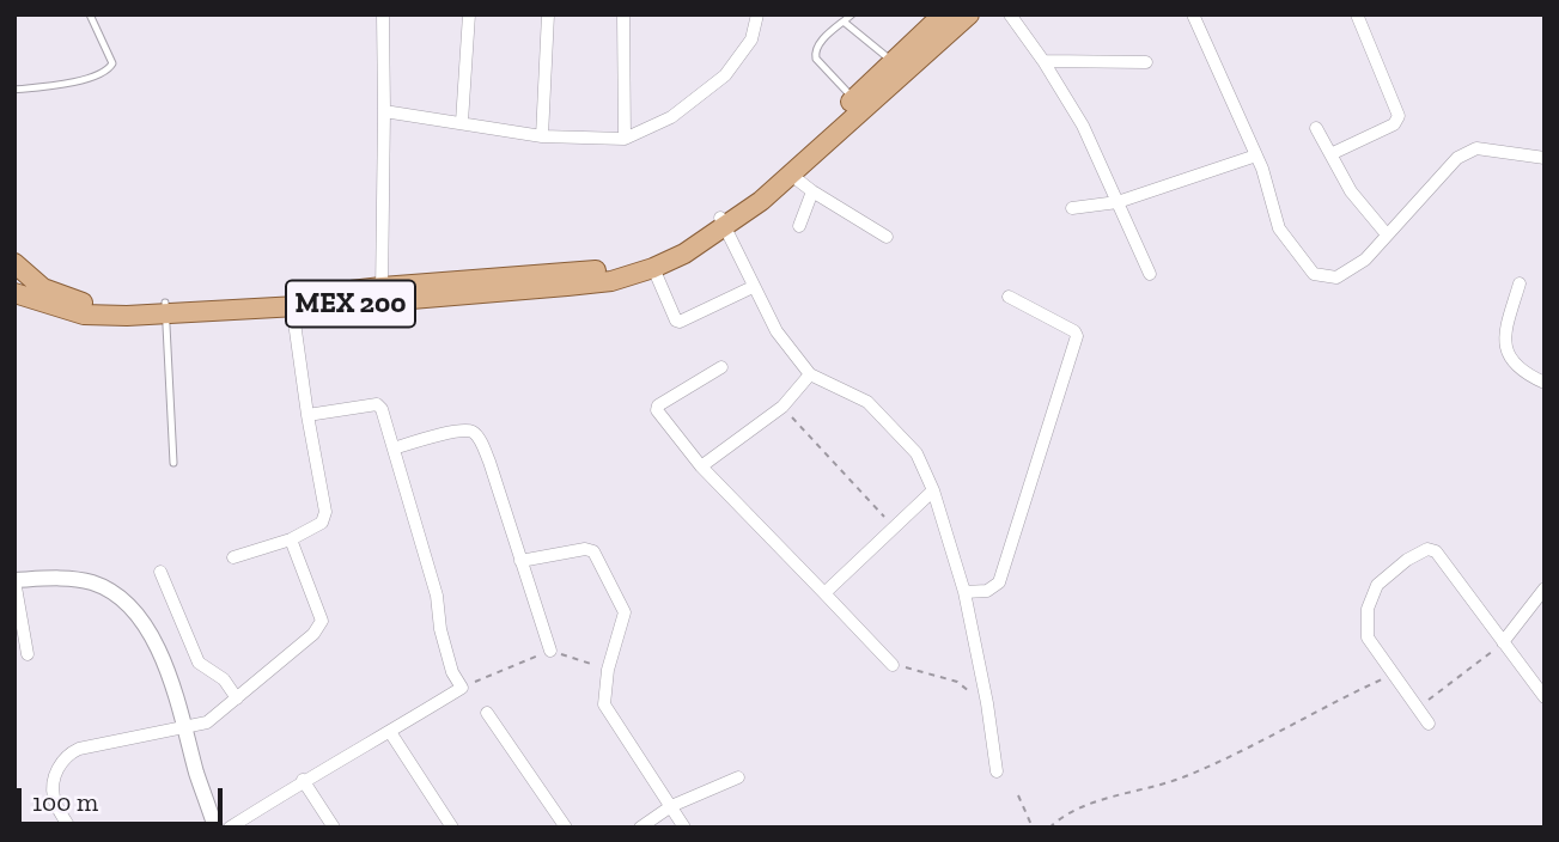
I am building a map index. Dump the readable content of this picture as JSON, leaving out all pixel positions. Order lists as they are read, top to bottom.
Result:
{
  "streets": {
    "main road": ["MEX 200"]
  },
  "scale_bar": "100 m"
}
